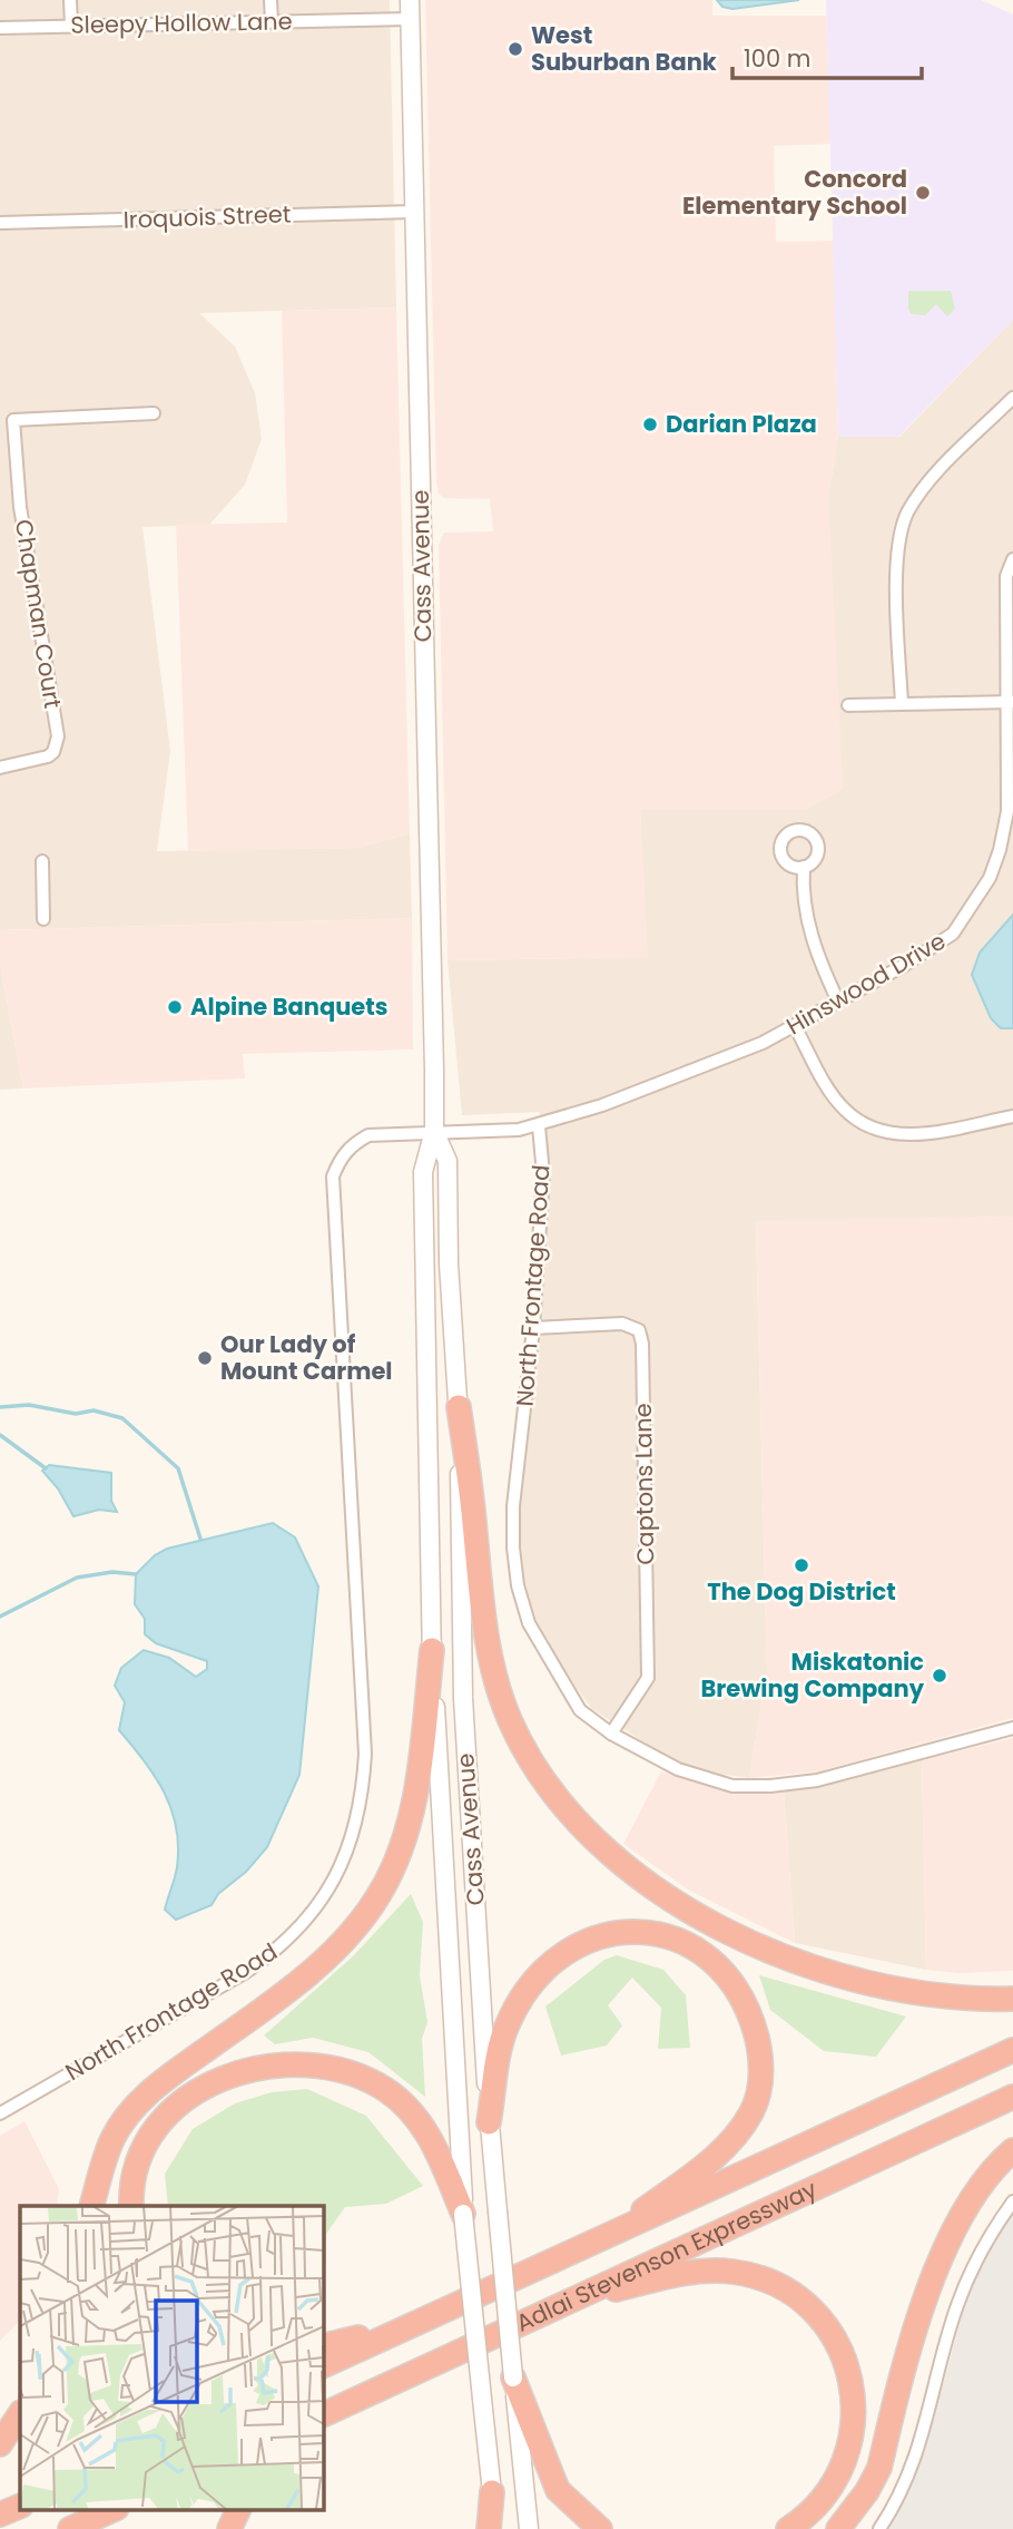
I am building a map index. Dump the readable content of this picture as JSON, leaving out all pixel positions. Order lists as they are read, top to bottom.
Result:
{
  "streets": {
    "highway": ["Adlai Stevenson Expressway"],
    "main road": ["Cass Avenue"],
    "street": [
      "Sleepy Hollow Lane",
      "Iroquois Street",
      "Chapman Court",
      "Hinswood Drive",
      "North Frontage Road",
      "Captons Lane"
    ]
  },
  "crossings": [
    ["Sleepy Hollow Lane", "Cass Avenue"],
    ["Iroquois Street", "Cass Avenue"],
    ["Cass Avenue", "North Frontage Road"],
    ["Hinswood Drive", "North Frontage Road"],
    ["North Frontage Road", "Captons Lane"]
  ],
  "places": [
    "West Suburban Bank",
    "Concord Elementary School",
    "Darian Plaza",
    "Alpine Banquets",
    "Our Lady of Mount Carmel",
    "The Dog District",
    "Miskatonic Brewing Company"
  ],
  "scale_bar": "100 m"
}
